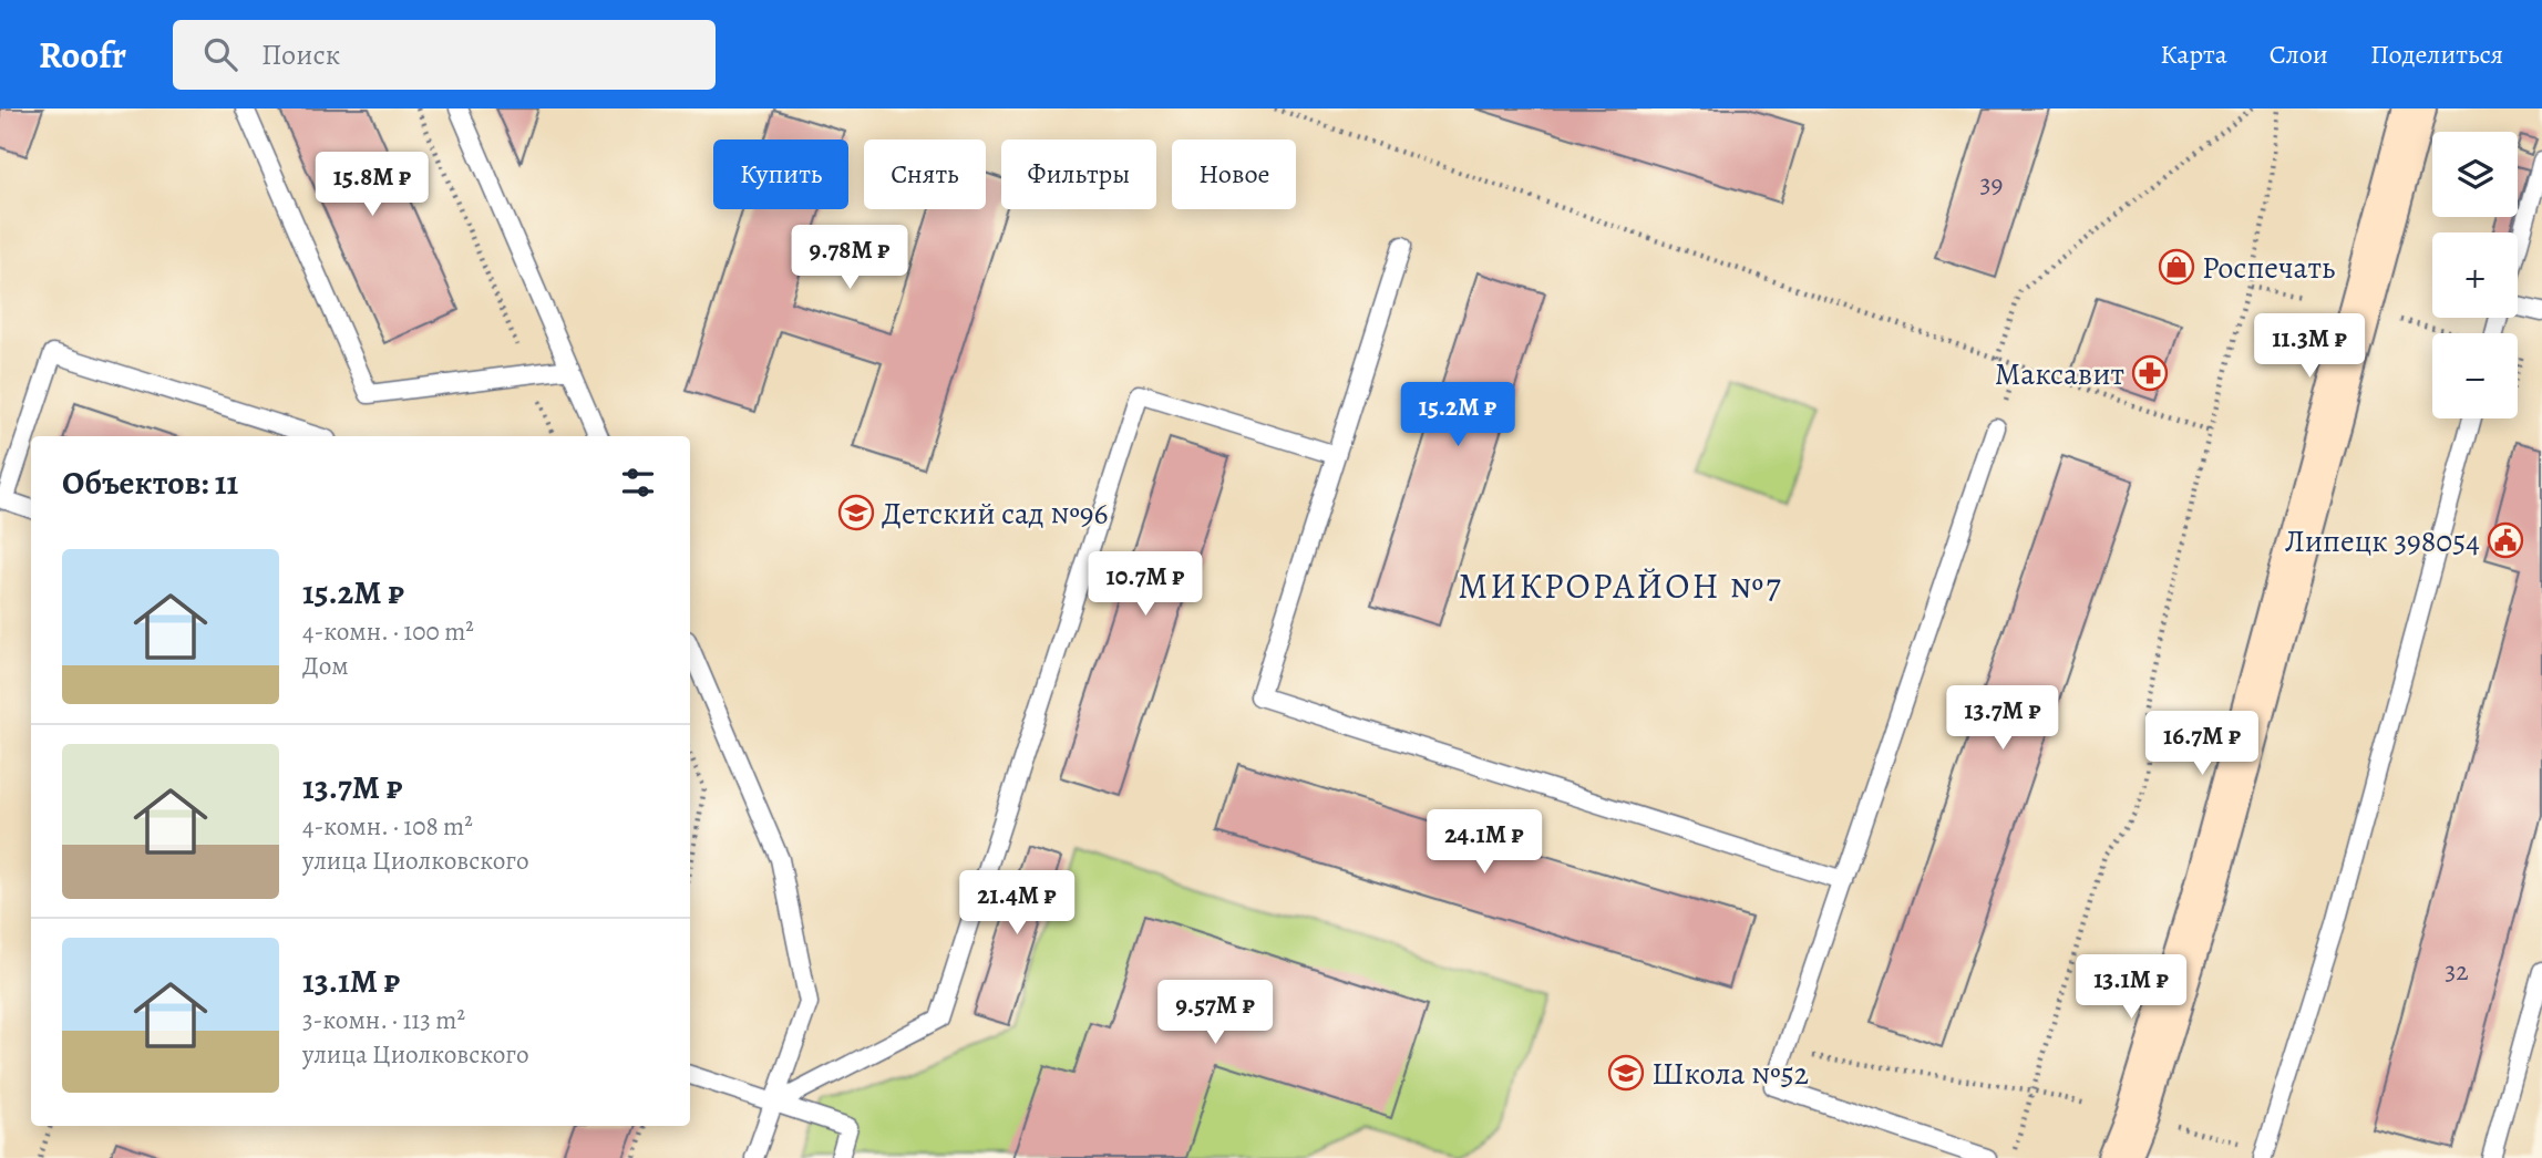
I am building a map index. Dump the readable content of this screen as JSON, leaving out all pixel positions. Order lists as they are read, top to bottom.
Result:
{
  "districts": ["МИКРОРАЙОН №7"],
  "places": {
    "shop": ["Роспечать"],
    "pharmacy": ["Максавит"],
    "school or university": ["Детский сад №96", "Школа №52"],
    "public building": ["Липецк 398054"]
  },
  "house_numbers": ["39", "32"],
  "page": {
    "header": "Roofr",
    "search": "Поиск",
    "nav": ["Карта", "Слои", "Поделиться"],
    "map_buttons": ["+", "−"],
    "chip": [
      "Купить",
      "Снять",
      "Фильтры",
      "Новое"
    ],
    "price": [
      "15.8M ₽",
      "9.78M ₽",
      "11.3M ₽",
      "15.2M ₽",
      "10.7M ₽",
      "13.7M ₽",
      "16.7M ₽",
      "24.1M ₽",
      "21.4M ₽",
      "13.1M ₽",
      "9.57M ₽"
    ],
    "heading": "Объектов: 11",
    "list": [
      {
        "name": "15.2M ₽",
        "note": "4-комн. · 100 m² · Дом"
      },
      {
        "name": "13.7M ₽",
        "note": "4-комн. · 108 m² · улица Циолковского"
      },
      {
        "name": "13.1M ₽",
        "note": "3-комн. · 113 m² · улица Циолковского"
      }
    ]
  }
}
